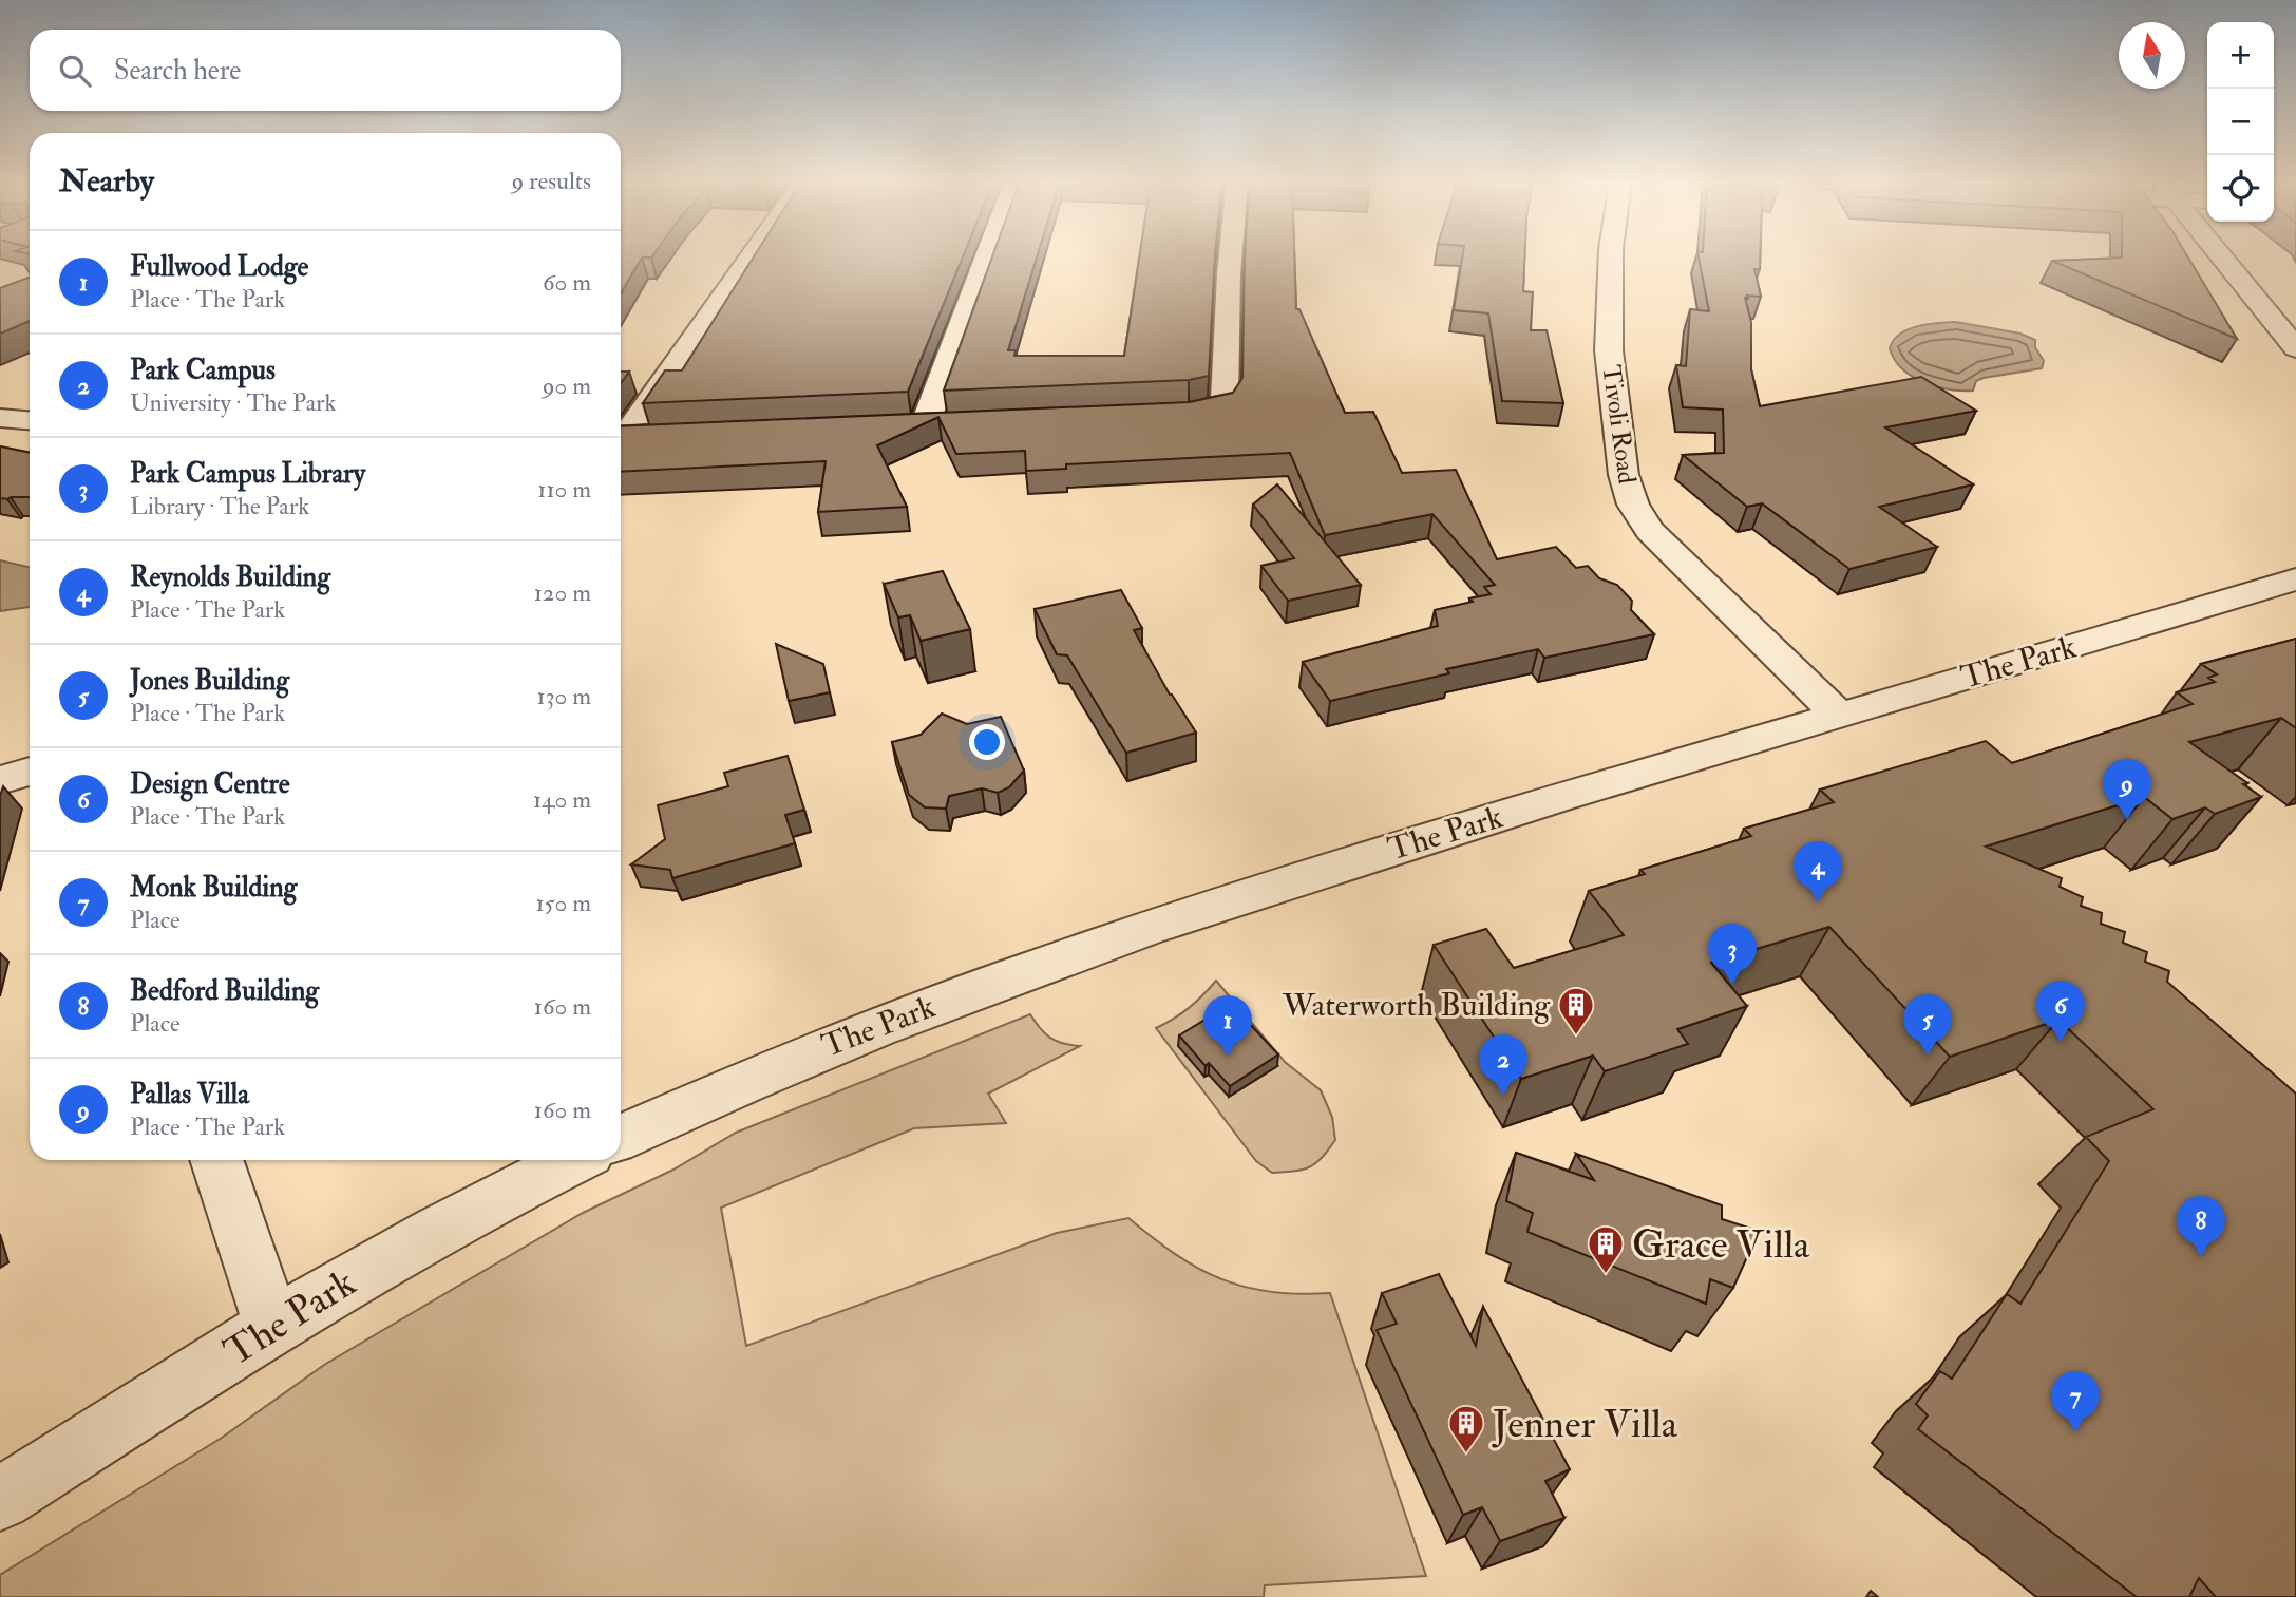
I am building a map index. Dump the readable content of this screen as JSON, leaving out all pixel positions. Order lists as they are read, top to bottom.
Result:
{
  "streets": {
    "street": ["Tivoli Road", "The Park"]
  },
  "crossings": [
    ["Tivoli Road", "The Park"]
  ],
  "places": {
    "building": ["Waterworth Building", "Grace Villa", "Jenner Villa"]
  },
  "north": "top",
  "page": {
    "map_buttons": ["+", "−"],
    "search": "Search here",
    "heading": ["Nearby", "9 results"],
    "list": [
      {
        "mark": "1",
        "name": "Fullwood Lodge",
        "note": "Place · The Park",
        "value": "60 m"
      },
      {
        "mark": "2",
        "name": "Park Campus",
        "note": "University · The Park",
        "value": "90 m"
      },
      {
        "mark": "3",
        "name": "Park Campus Library",
        "note": "Library · The Park",
        "value": "110 m"
      },
      {
        "mark": "4",
        "name": "Reynolds Building",
        "note": "Place · The Park",
        "value": "120 m"
      },
      {
        "mark": "5",
        "name": "Jones Building",
        "note": "Place · The Park",
        "value": "130 m"
      },
      {
        "mark": "6",
        "name": "Design Centre",
        "note": "Place · The Park",
        "value": "140 m"
      },
      {
        "mark": "7",
        "name": "Monk Building",
        "note": "Place",
        "value": "150 m"
      },
      {
        "mark": "8",
        "name": "Bedford Building",
        "note": "Place",
        "value": "160 m"
      },
      {
        "mark": "9",
        "name": "Pallas Villa",
        "note": "Place · The Park",
        "value": "160 m"
      }
    ],
    "pins": [
      "9",
      "4",
      "3",
      "6",
      "5",
      "1",
      "2",
      "8",
      "7"
    ]
  }
}
